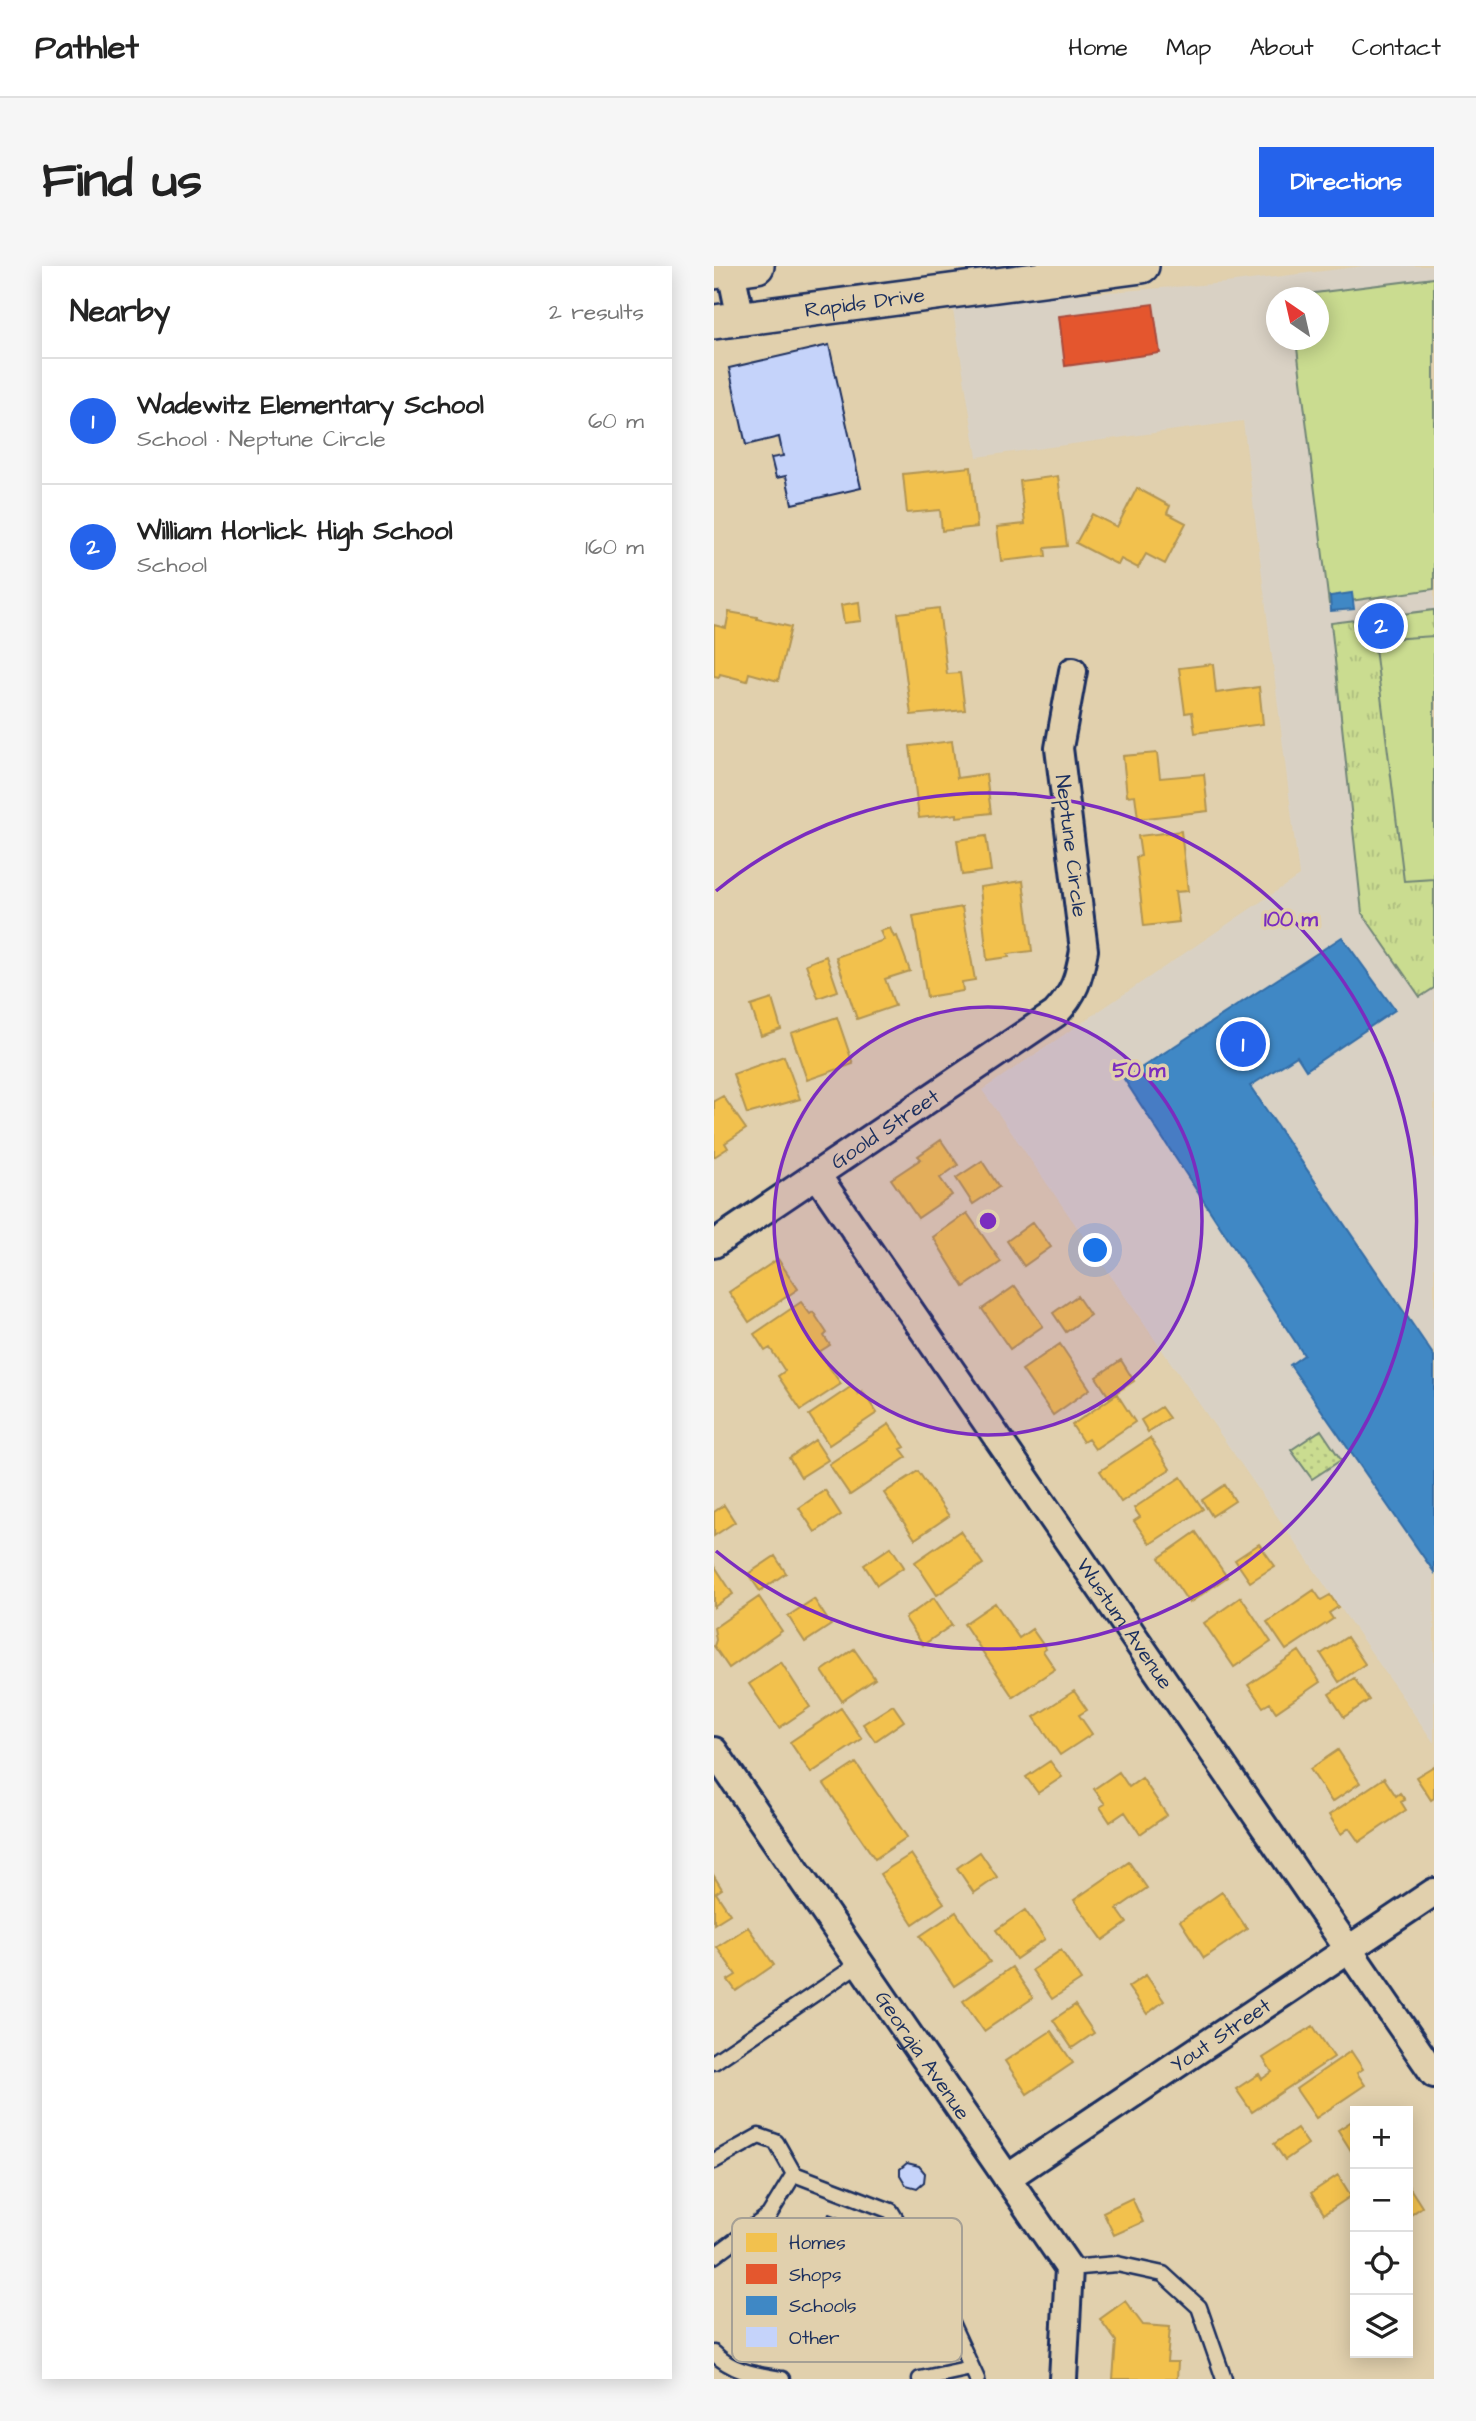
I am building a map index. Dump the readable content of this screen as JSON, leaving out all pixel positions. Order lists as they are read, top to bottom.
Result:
{
  "streets": {
    "street": [
      "Rapids Drive",
      "Neptune Circle",
      "Goold Street",
      "Wustum Avenue",
      "Yout Street",
      "Georgia Avenue"
    ]
  },
  "crossings": [
    ["Neptune Circle", "Goold Street"],
    ["Goold Street", "Wustum Avenue"],
    ["Wustum Avenue", "Yout Street"],
    ["Yout Street", "Georgia Avenue"]
  ],
  "legend": [
    "Homes",
    "Shops",
    "Schools",
    "Other"
  ],
  "north": "top left",
  "page": {
    "header": "Pathlet",
    "nav": [
      "Home",
      "Map",
      "About",
      "Contact"
    ],
    "buttons": "Directions",
    "title": "Find us",
    "heading": ["Nearby", "2 results"],
    "list": [
      {
        "mark": "1",
        "name": "Wadewitz Elementary School",
        "note": "School · Neptune Circle",
        "value": "60 m"
      },
      {
        "mark": "2",
        "name": "William Horlick High School",
        "note": "School",
        "value": "160 m"
      }
    ],
    "pins": ["2", "1"],
    "map_buttons": ["+", "−"]
  },
  "rings": ["100 m", "50 m"]
}
